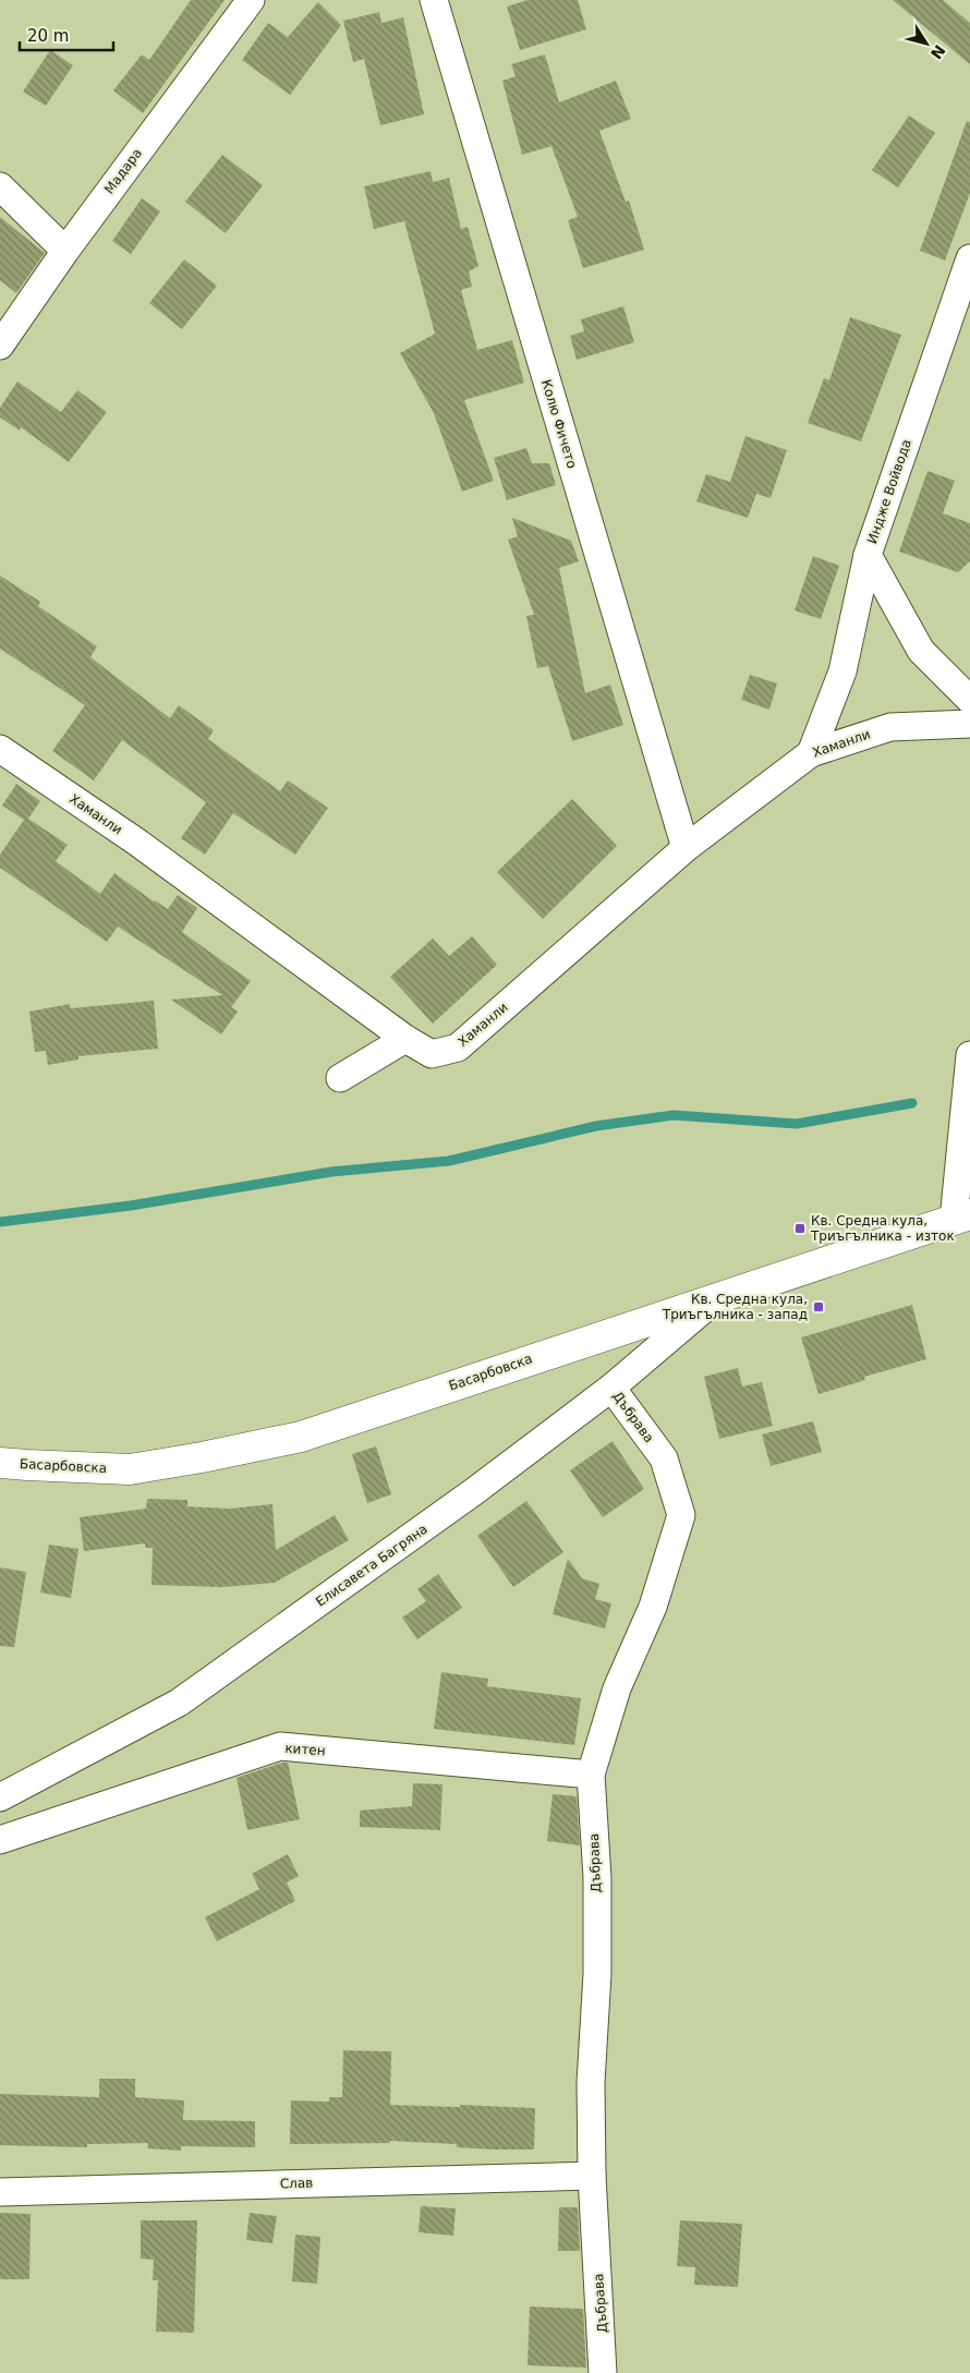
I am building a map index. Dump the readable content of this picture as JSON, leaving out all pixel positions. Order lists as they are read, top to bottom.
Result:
{
  "streets": {
    "street": [
      "Мадара",
      "Колю Фичето",
      "Индже Войвода",
      "Хаманли",
      "Басарбовска",
      "Дъбрава",
      "Елисавета Багряна",
      "китен",
      "Слав"
    ]
  },
  "crossings": [
    ["Колю Фичето", "Хаманли"],
    ["Басарбовска", "Елисавета Багряна"],
    ["Дъбрава", "Елисавета Багряна"],
    ["Дъбрава", "китен"],
    ["Дъбрава", "Слав"]
  ],
  "places": {
    "transit": ["Кв. Средна кула, Триъгълника - изток", "Кв. Средна кула, Триъгълника - запад"]
  },
  "scale_bar": "20 m",
  "north": "bottom right"
}
